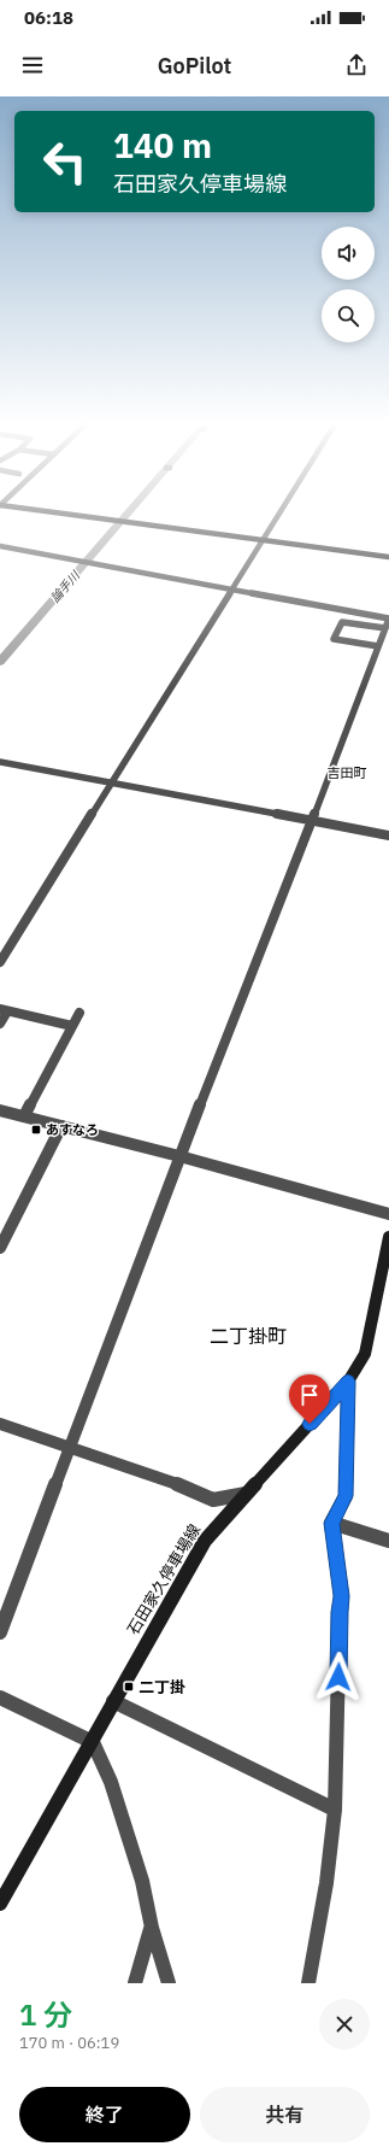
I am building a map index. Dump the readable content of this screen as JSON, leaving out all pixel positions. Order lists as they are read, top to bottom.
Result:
{
  "streets": {
    "main road": ["石田家久停車場線"]
  },
  "districts": ["吉田町", "二丁掛町"],
  "water": ["論手川"],
  "places": {
    "transit": ["あすなろ", "二丁掛"]
  },
  "page": {
    "status": "06:18",
    "header": "GoPilot",
    "turn": ["140 m", "石田家久停車場線"],
    "heading": ["1 分", "170 m · 06:19"],
    "buttons": ["終了", "共有"]
  }
}
